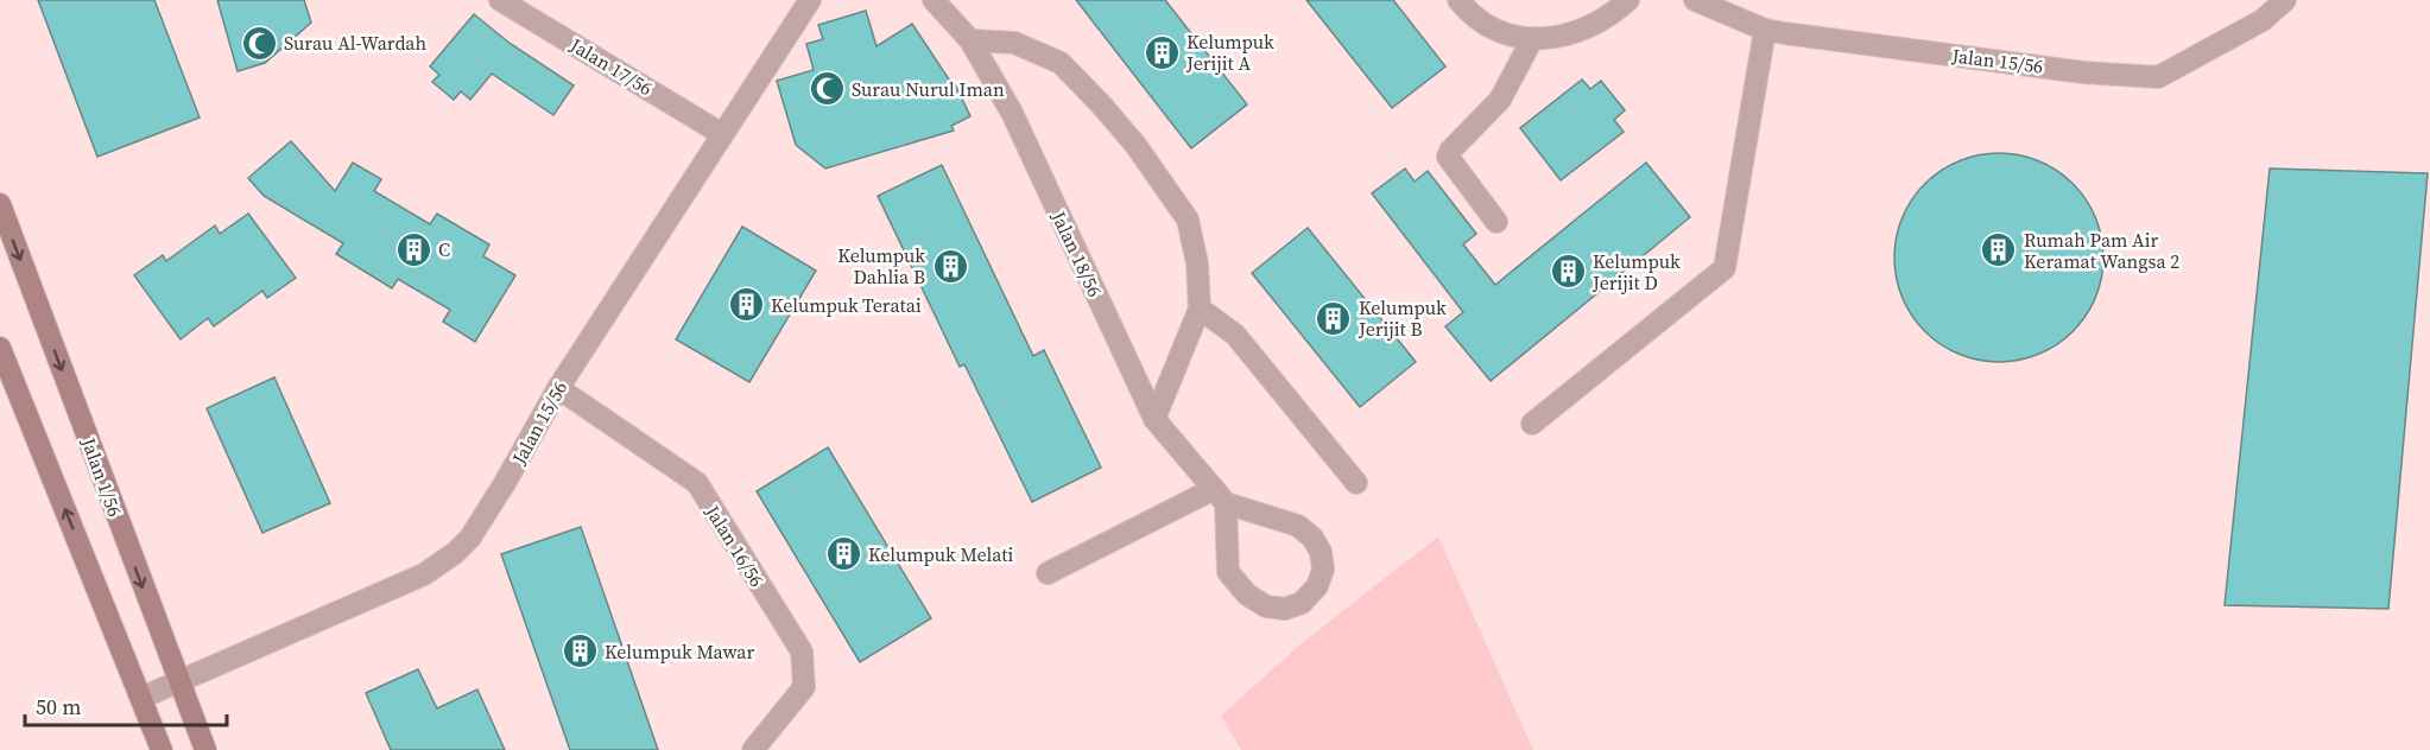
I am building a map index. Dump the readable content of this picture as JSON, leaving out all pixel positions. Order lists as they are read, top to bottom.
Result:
{
  "streets": {
    "main road": ["Jalan 1/56"],
    "street": [
      "Jalan 15/56",
      "Jalan 17/56",
      "Jalan 18/56",
      "Jalan 16/56"
    ]
  },
  "crossings": [
    ["Jalan 15/56", "Jalan 17/56"],
    ["Jalan 15/56", "Jalan 1/56"],
    ["Jalan 15/56", "Jalan 16/56"]
  ],
  "places": {
    "mosque": ["Surau Al-Wardah", "Surau Nurul Iman"],
    "building": [
      "Kelumpuk Jerijit A",
      "C",
      "Rumah Pam Air Keramat Wangsa 2",
      "Kelumpuk Dahlia B",
      "Kelumpuk Jerijit D",
      "Kelumpuk Teratai",
      "Kelumpuk Jerijit B",
      "Kelumpuk Melati",
      "Kelumpuk Mawar"
    ]
  },
  "scale_bar": "50 m"
}
